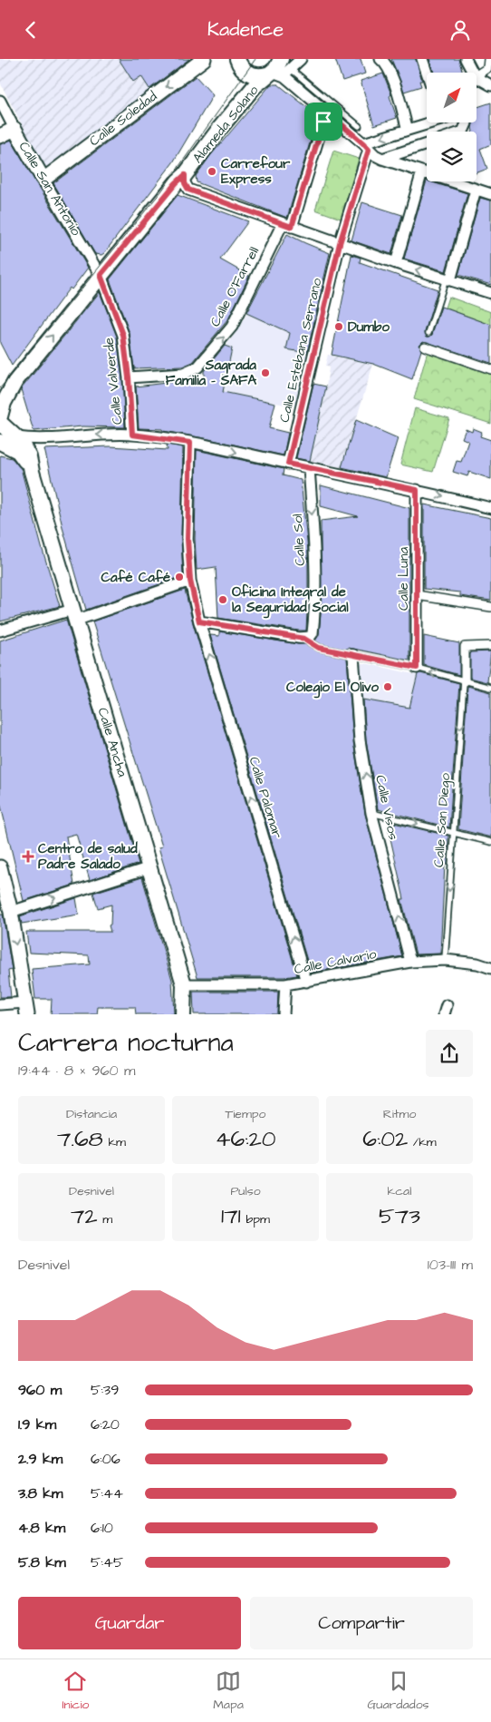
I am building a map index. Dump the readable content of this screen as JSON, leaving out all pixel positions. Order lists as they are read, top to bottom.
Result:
{
  "streets": {
    "main road": ["Alameda Solano", "Calle Ancha"],
    "street": [
      "Calle Soledad",
      "Calle San Antonio",
      "Calle O'Farrell",
      "Calle Estebana Serrano",
      "Calle Valverde",
      "Calle Sol",
      "Calle Luna",
      "Calle Palomar",
      "Calle Visos",
      "Calle Calvario"
    ],
    "lane": ["Calle San Diego"]
  },
  "crossings": [
    ["Calle Soledad", "Calle San Antonio"],
    ["Alameda Solano", "Calle San Antonio"],
    ["Alameda Solano", "Calle Valverde"],
    ["Calle San Antonio", "Calle Valverde"],
    ["Calle O'Farrell", "Calle Valverde"],
    ["Calle Ancha", "Calle Calvario"],
    ["Calle Palomar", "Calle Calvario"],
    ["Calle Visos", "Calle Calvario"],
    ["Calle San Diego", "Calle Calvario"]
  ],
  "one_way": [
    "Calle Soledad",
    "Alameda Solano",
    "Calle O'Farrell",
    "Calle Sol",
    "Calle Palomar",
    "Calle Visos",
    "Calle San Diego"
  ],
  "places": {
    "other": [
      "Carrefour Express",
      "Dumbo",
      "Sagrada Familia - SAFA",
      "Café Café",
      "Oficina Integral de la Seguridad Social",
      "Colegio El Olivo"
    ],
    "health": ["Centro de salud Padre Salado"]
  },
  "north": "top right",
  "page": {
    "header": "Kadence",
    "heading": ["Carrera nocturna", "19:44 · 8 × 960 m"],
    "stats": [
      ["Distancia", "7.68 km"],
      ["Tiempo", "46:20"],
      ["Ritmo", "6:02 /km"],
      ["Desnivel", "72 m"],
      ["Pulso", "171 bpm"],
      ["kcal", "573"]
    ],
    "chart": ["Desnivel", "103–111 m"],
    "list": [
      {
        "name": "960 m",
        "note": "5:39"
      },
      {
        "name": "1.9 km",
        "note": "6:20"
      },
      {
        "name": "2.9 km",
        "note": "6:06"
      },
      {
        "name": "3.8 km",
        "note": "5:44"
      },
      {
        "name": "4.8 km",
        "note": "6:10"
      },
      {
        "name": "5.8 km",
        "note": "5:45"
      }
    ],
    "buttons": ["Guardar", "Compartir"],
    "tabs": ["Inicio", "Mapa", "Guardados"]
  }
}
